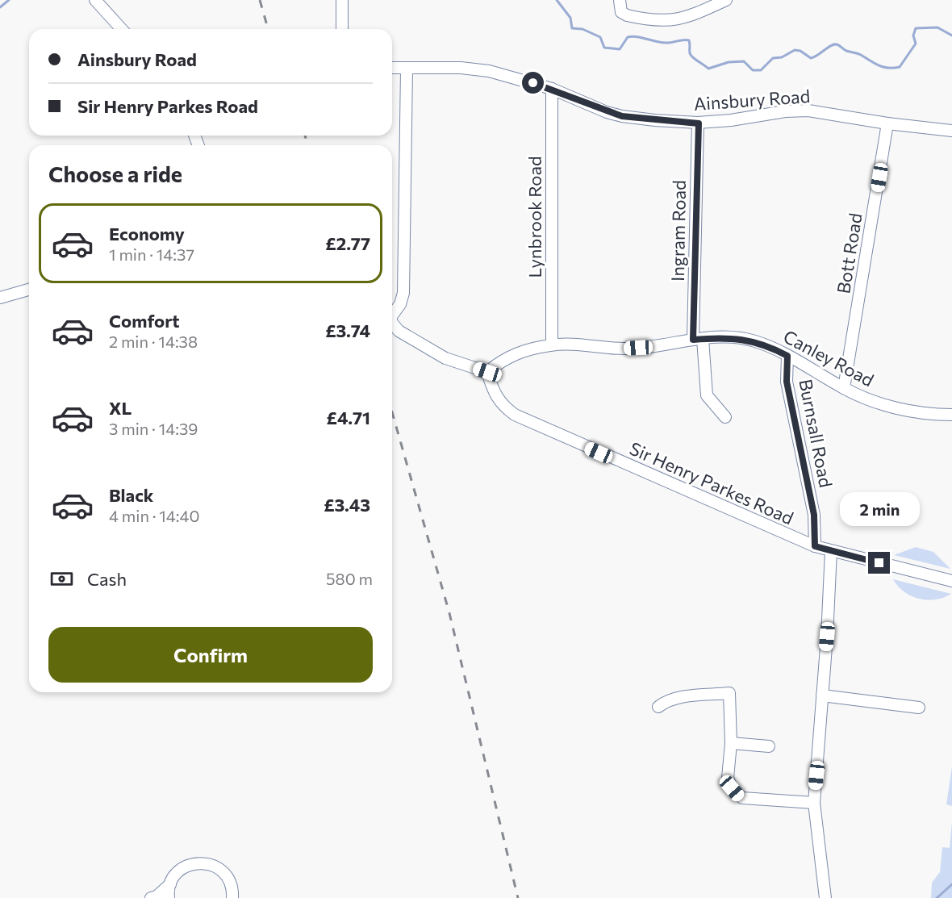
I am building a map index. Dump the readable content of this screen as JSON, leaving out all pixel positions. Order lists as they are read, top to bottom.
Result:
{
  "streets": {
    "street": [
      "Ainsbury Road",
      "Lynbrook Road",
      "Ingram Road",
      "Bott Road",
      "Canley Road",
      "Burnsall Road",
      "Sir Henry Parkes Road"
    ]
  },
  "crossings": [
    ["Ainsbury Road", "Lynbrook Road"],
    ["Ainsbury Road", "Ingram Road"],
    ["Ainsbury Road", "Bott Road"],
    ["Lynbrook Road", "Canley Road"],
    ["Ingram Road", "Canley Road"],
    ["Bott Road", "Canley Road"],
    ["Canley Road", "Burnsall Road"],
    ["Canley Road", "Sir Henry Parkes Road"],
    ["Burnsall Road", "Sir Henry Parkes Road"]
  ],
  "page": {
    "banner": ["Ainsbury Road", "Sir Henry Parkes Road"],
    "heading": "Choose a ride",
    "list": [
      {
        "name": "Economy",
        "note": "1 min · 14:37",
        "value": "£2.77"
      },
      {
        "name": "Comfort",
        "note": "2 min · 14:38",
        "value": "£3.74"
      },
      {
        "name": "XL",
        "note": "3 min · 14:39",
        "value": "£4.71"
      },
      {
        "name": "Black",
        "note": "4 min · 14:40",
        "value": "£3.43"
      }
    ],
    "bubble": "2 min",
    "pay": ["Cash", "580 m"],
    "buttons": "Confirm"
  }
}
